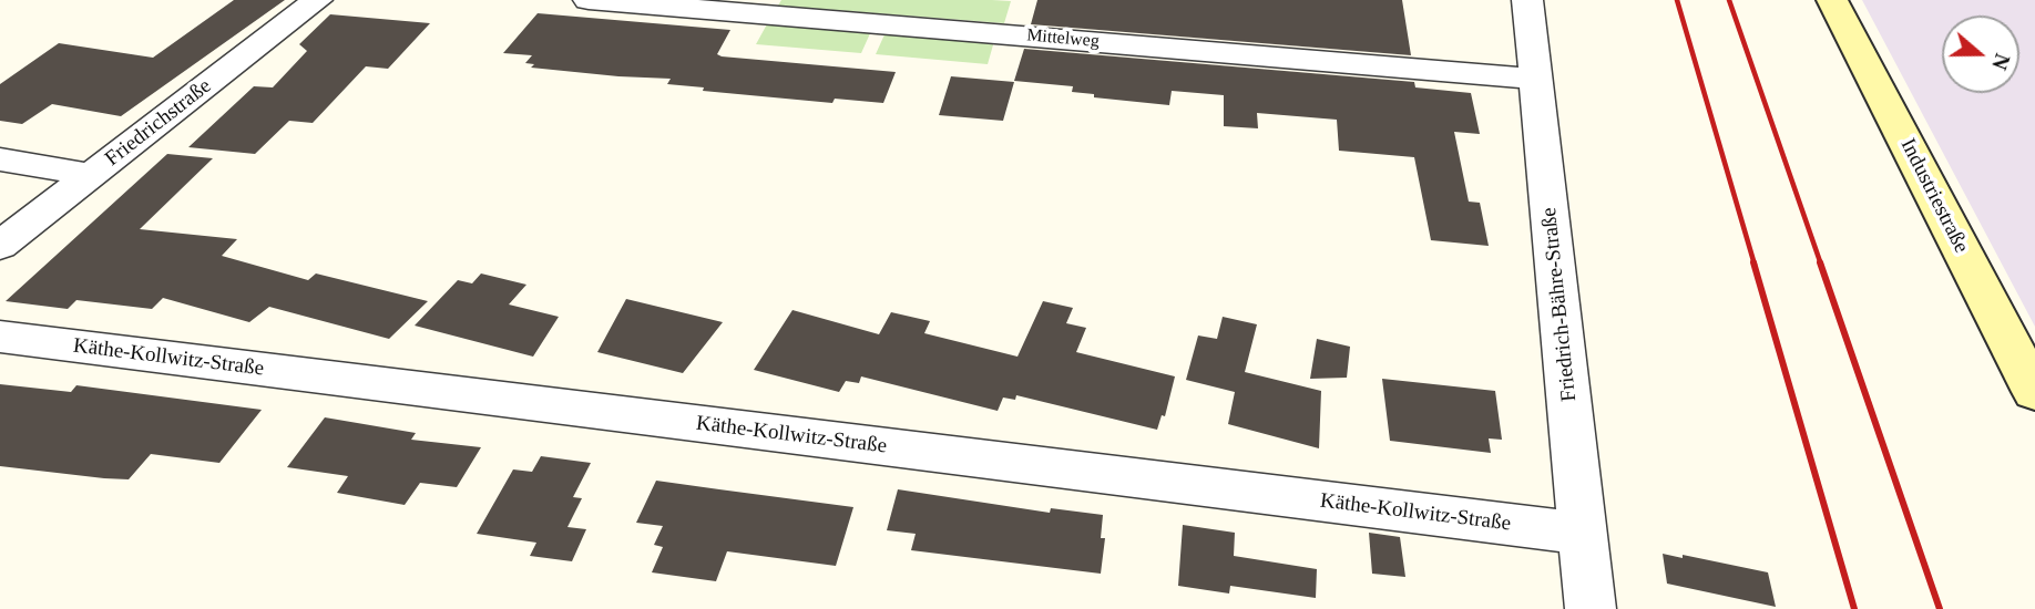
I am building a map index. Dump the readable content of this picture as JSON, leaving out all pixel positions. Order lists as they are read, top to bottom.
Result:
{
  "streets": {
    "street": [
      "Mittelweg",
      "Friedrichstraße",
      "Industriestraße",
      "Friedrich-Bähre-Straße",
      "Käthe-Kollwitz-Straße"
    ]
  },
  "crossings": [
    ["Mittelweg", "Friedrich-Bähre-Straße"],
    ["Friedrich-Bähre-Straße", "Käthe-Kollwitz-Straße"]
  ],
  "north": "right"
}
